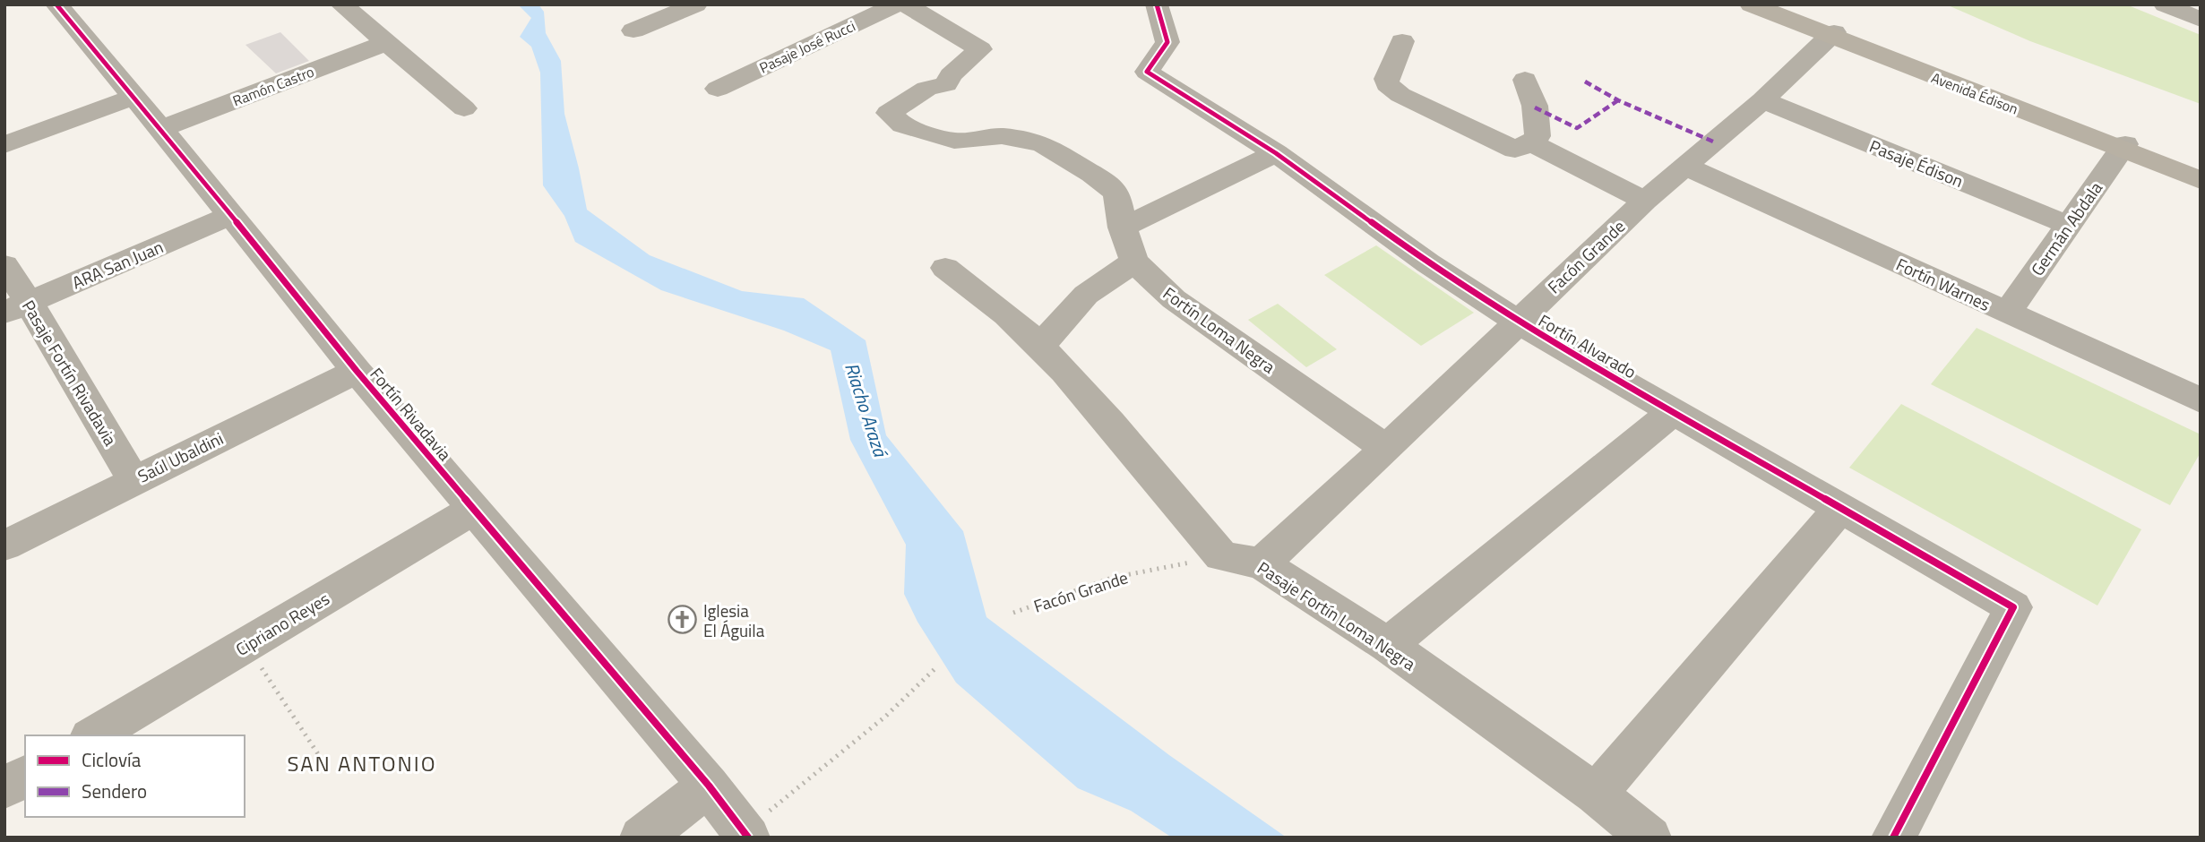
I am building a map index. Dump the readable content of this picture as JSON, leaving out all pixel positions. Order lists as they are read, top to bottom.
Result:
{
  "streets": {
    "main road": ["Avenida Édison"],
    "street": [
      "Pasaje José Rucci",
      "Ramón Castro",
      "Pasaje Édison",
      "Germán Abdala",
      "Facón Grande",
      "ARA San Juan",
      "Fortín Warnes",
      "Fortín Loma Negra",
      "Fortín Alvarado",
      "Pasaje Fortín Rivadavia",
      "Fortín Rivadavia",
      "Saúl Ubaldini",
      "Pasaje Fortín Loma Negra",
      "Cipriano Reyes"
    ]
  },
  "crossings": [
    ["Ramón Castro", "Fortín Rivadavia"],
    ["Avenida Édison", "Germán Abdala"],
    ["Avenida Édison", "Facón Grande"],
    ["Pasaje Édison", "Germán Abdala"],
    ["Pasaje Édison", "Facón Grande"],
    ["Germán Abdala", "Fortín Warnes"],
    ["Facón Grande", "Fortín Warnes"],
    ["Facón Grande", "Fortín Loma Negra"],
    ["Facón Grande", "Fortín Alvarado"],
    ["Facón Grande", "Pasaje Fortín Loma Negra"],
    ["ARA San Juan", "Pasaje Fortín Rivadavia"],
    ["ARA San Juan", "Fortín Rivadavia"],
    ["Pasaje Fortín Rivadavia", "Saúl Ubaldini"],
    ["Fortín Rivadavia", "Saúl Ubaldini"],
    ["Fortín Rivadavia", "Cipriano Reyes"]
  ],
  "districts": ["SAN ANTONIO"],
  "water": ["Riacho Arazá"],
  "places": {
    "church": ["Iglesia El Águila"]
  },
  "legend": ["Ciclovía", "Sendero"]
}
